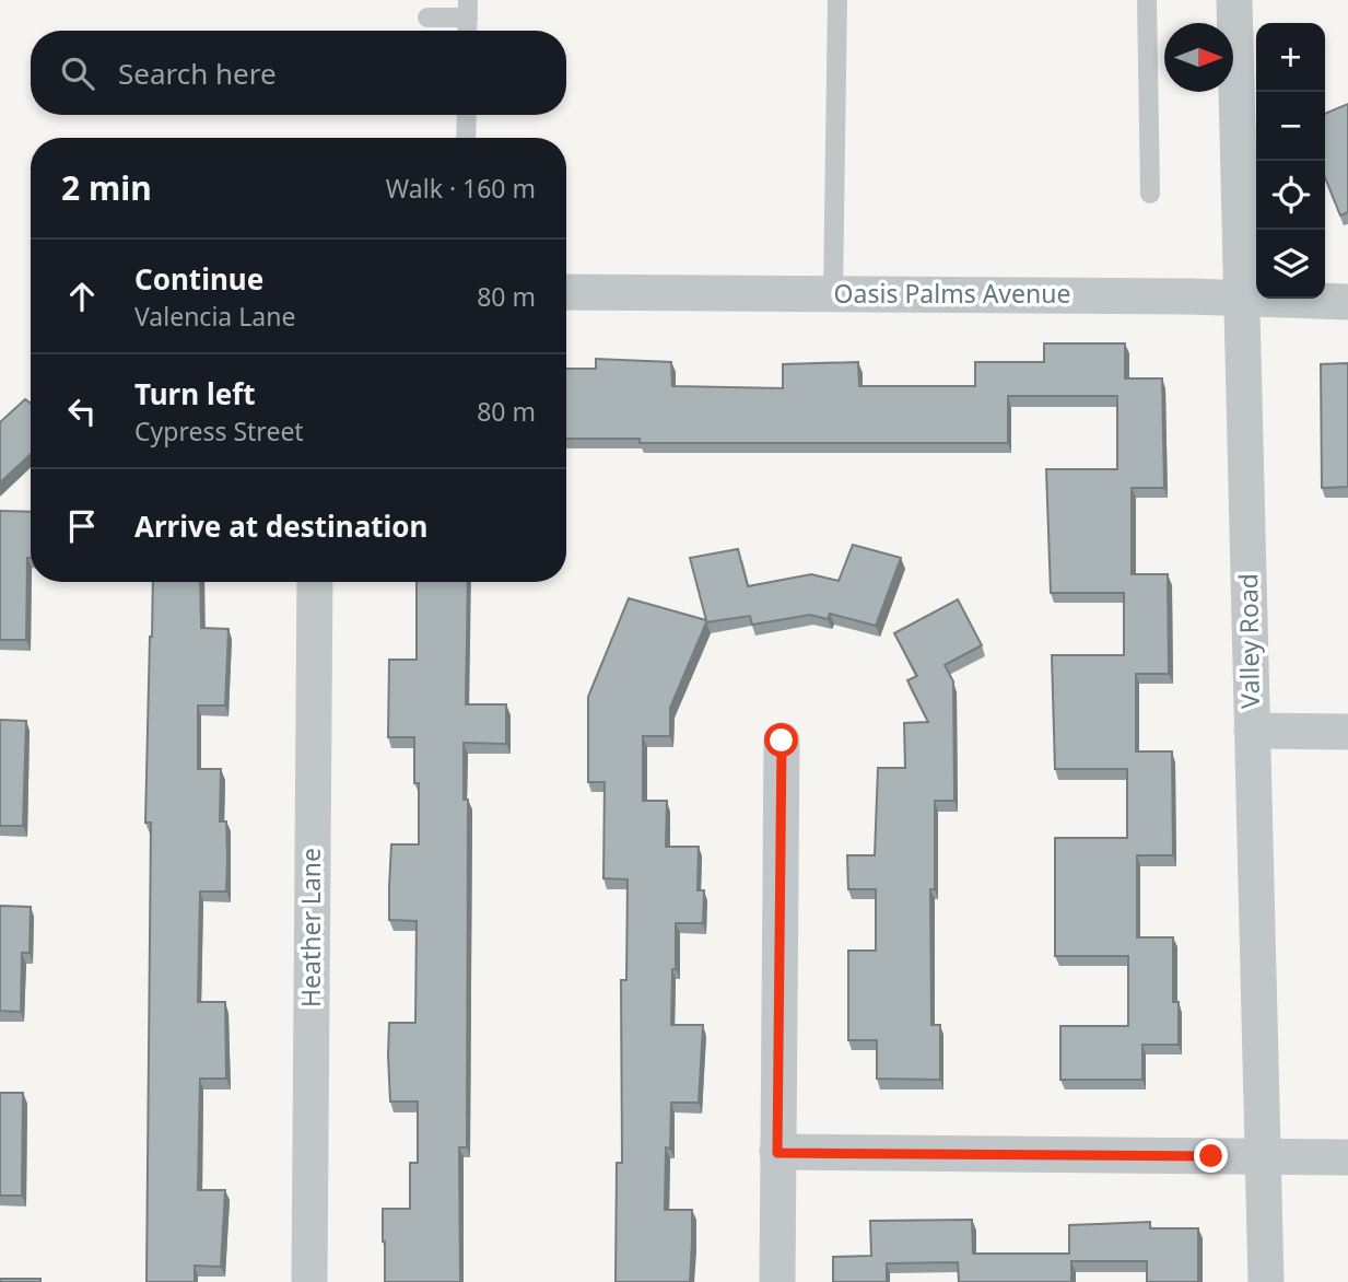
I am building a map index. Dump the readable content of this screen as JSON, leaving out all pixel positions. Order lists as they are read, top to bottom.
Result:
{
  "streets": {
    "street": ["Oasis Palms Avenue", "Valley Road", "Heather Lane"]
  },
  "crossings": [
    ["Oasis Palms Avenue", "Valley Road"]
  ],
  "north": "right",
  "page": {
    "map_buttons": ["+", "−"],
    "search": "Search here",
    "heading": ["2 min", "Walk · 160 m"],
    "list": [
      ["Continue", "Valencia Lane", "80 m"],
      ["Turn left", "Cypress Street", "80 m"],
      "Arrive at destination"
    ]
  }
}
